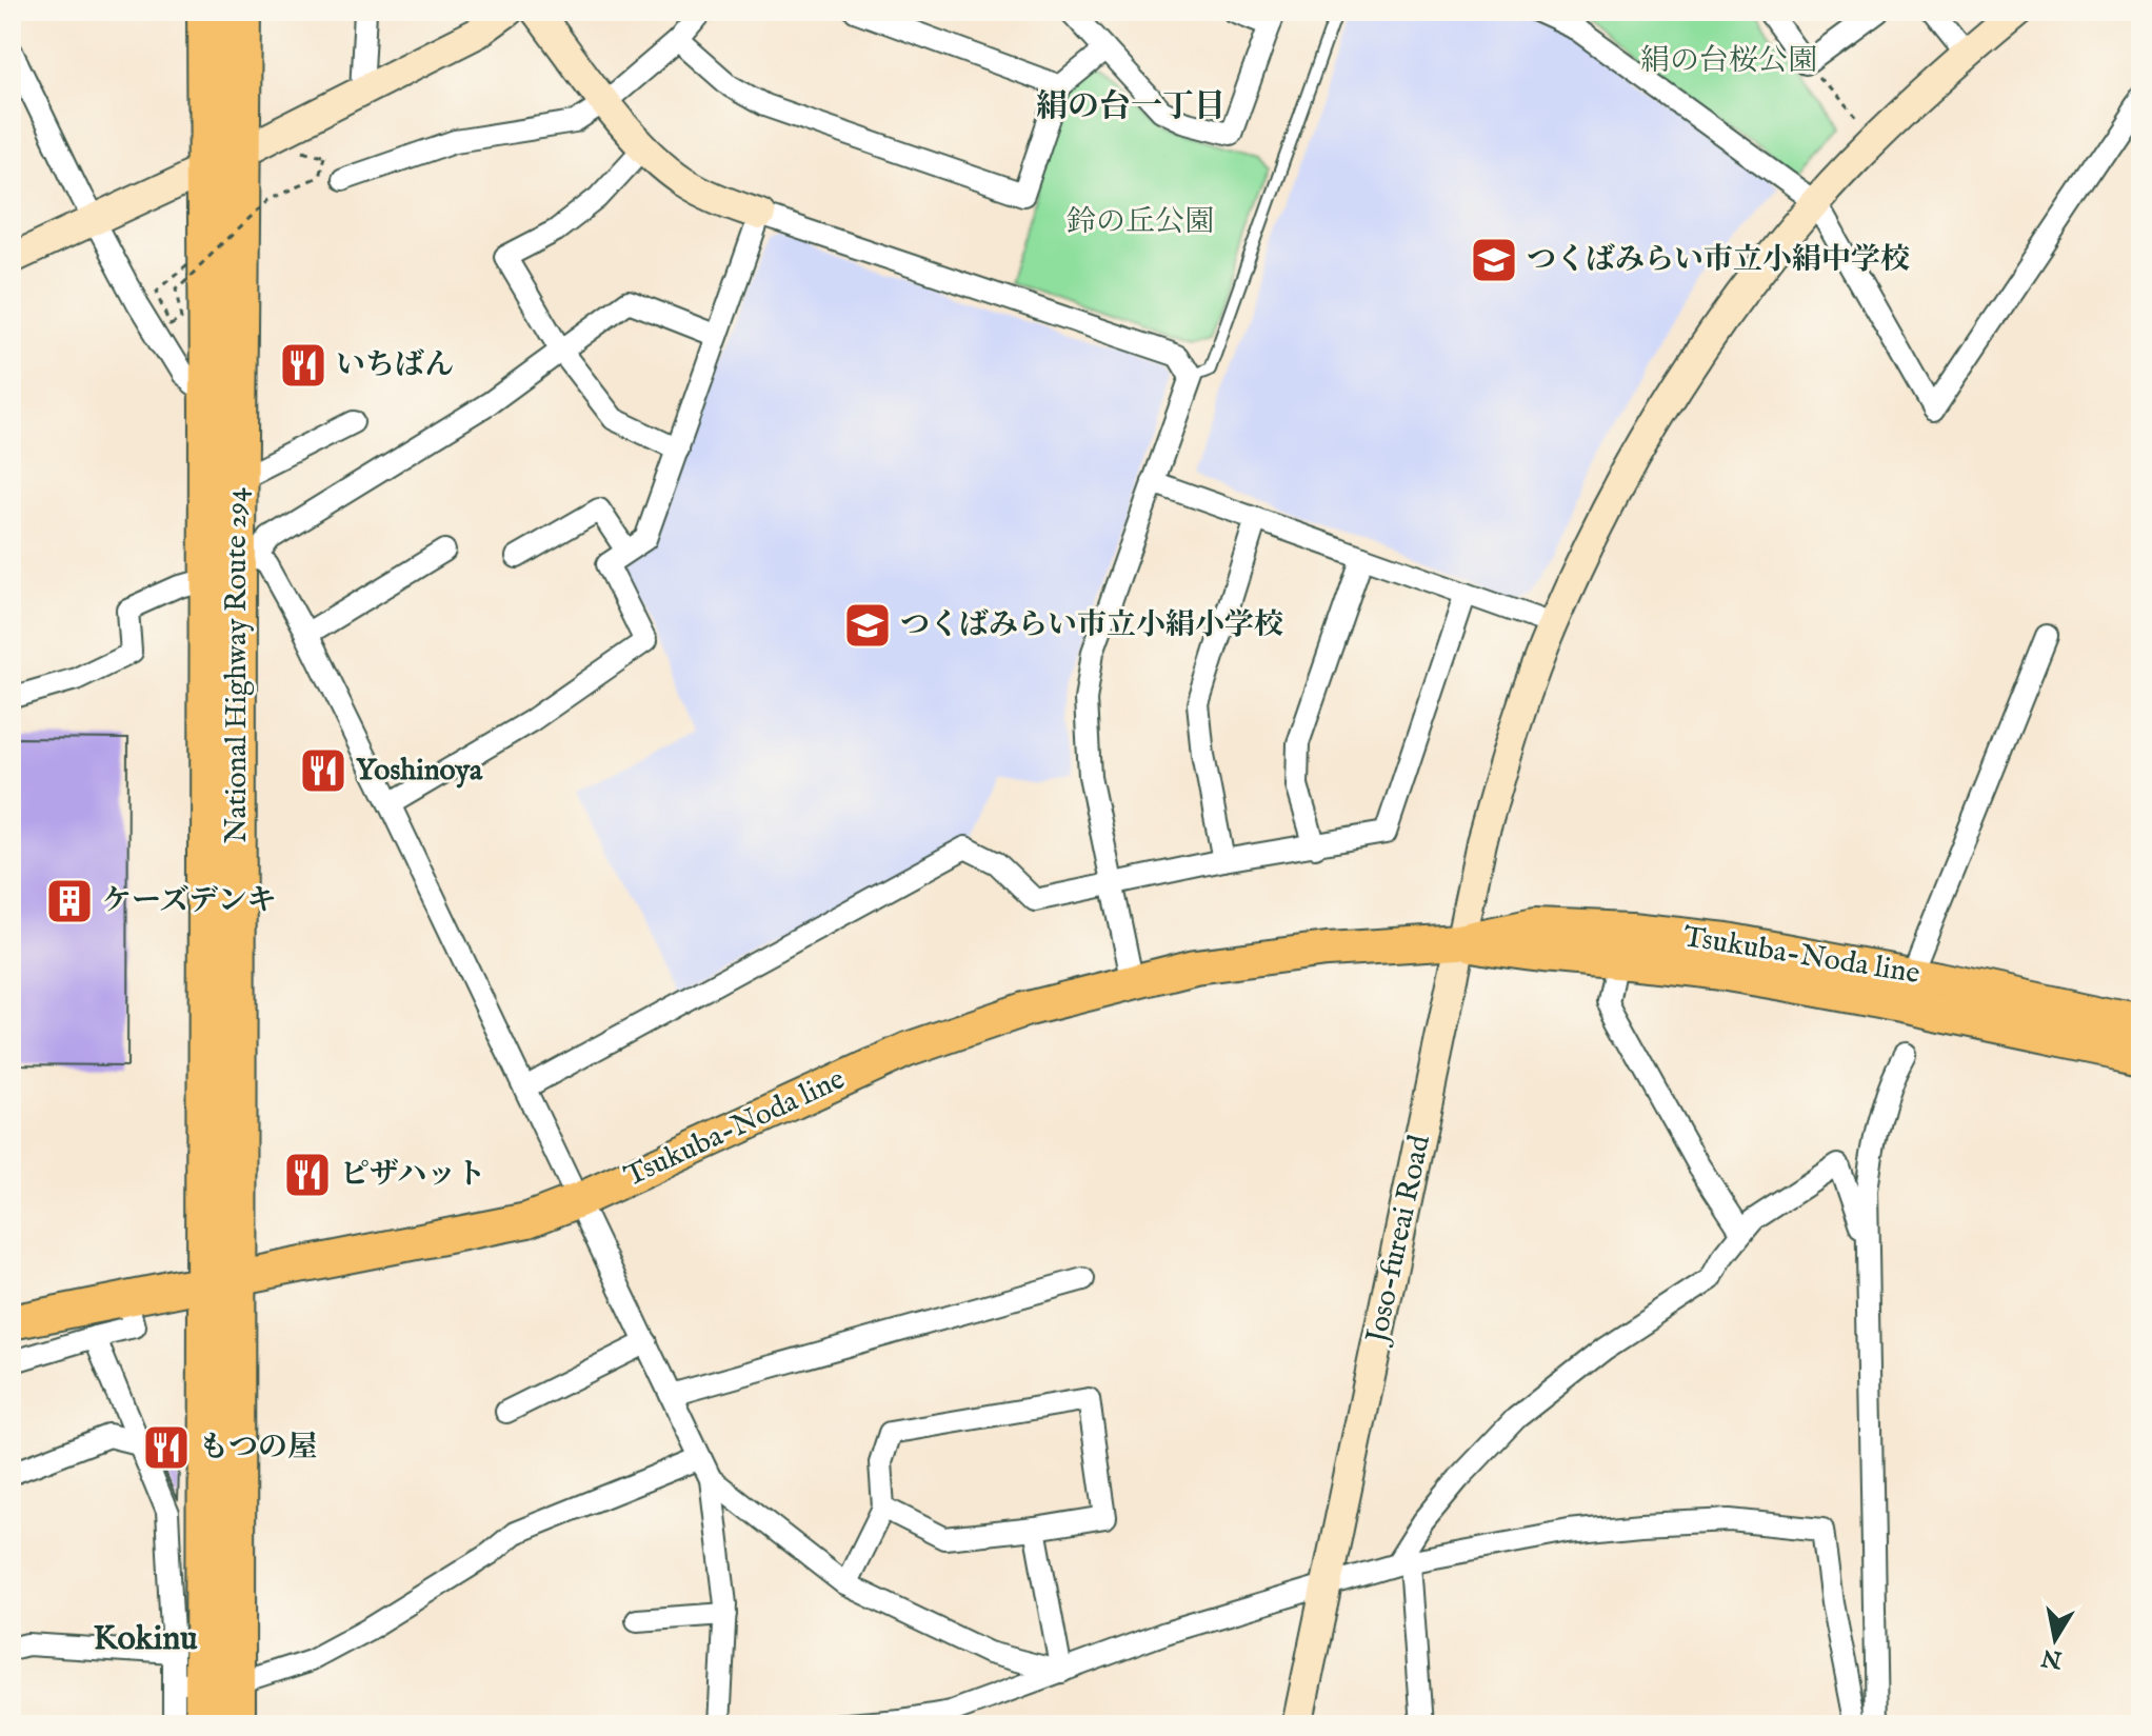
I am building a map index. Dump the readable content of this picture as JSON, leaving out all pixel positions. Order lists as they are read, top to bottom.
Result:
{
  "streets": {
    "highway": ["National Highway Route 294"],
    "main road": ["Tsukuba-Noda line"],
    "street": ["Joso-fureai Road"]
  },
  "crossings": [
    ["National Highway Route 294", "Tsukuba-Noda line"],
    ["Tsukuba-Noda line", "Joso-fureai Road"]
  ],
  "districts": ["絹の台一丁目", "Kokinu"],
  "parks": ["絹の台桜公園", "鈴の丘公園"],
  "places": {
    "school or university": ["つくばみらい市立小絹中学校", "つくばみらい市立小絹小学校"],
    "restaurant": [
      "いちばん",
      "Yoshinoya",
      "ピザハット",
      "もつの屋"
    ],
    "building": ["ケーズデンキ"]
  },
  "north": "bottom"
}
